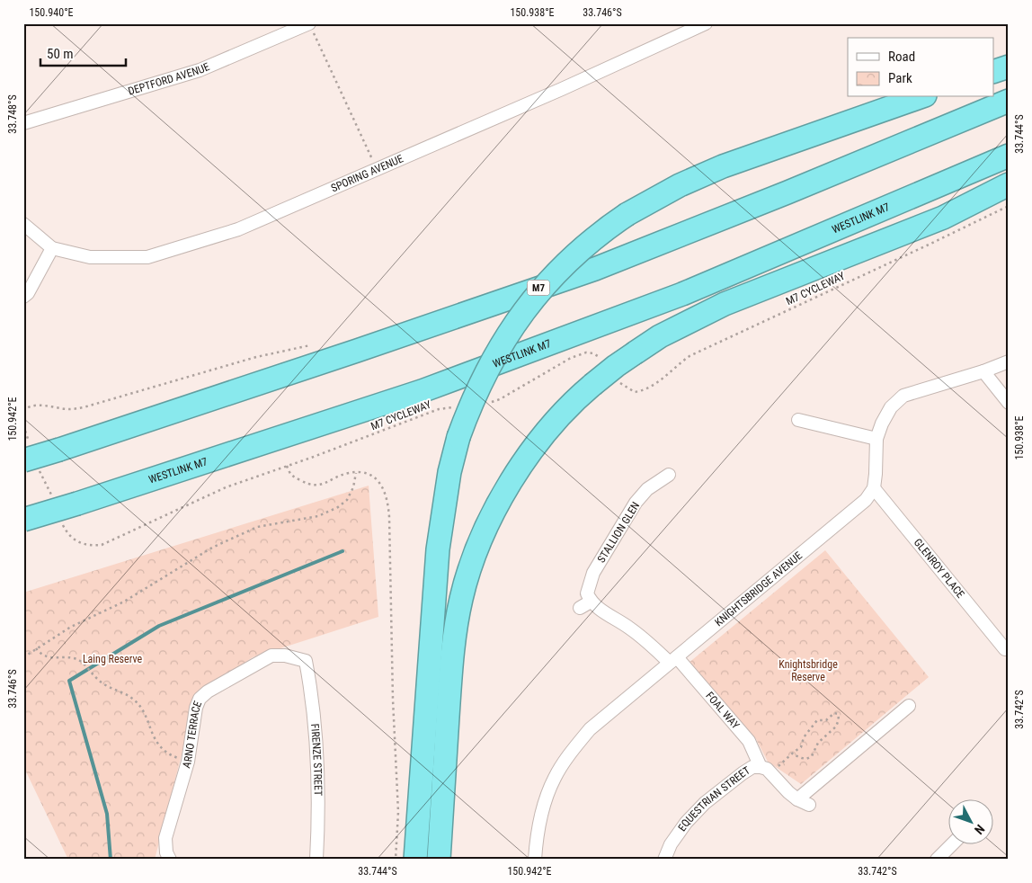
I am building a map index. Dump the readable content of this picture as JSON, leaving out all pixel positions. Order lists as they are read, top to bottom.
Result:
{
  "streets": {
    "highway": ["WESTLINK M7", "M7"],
    "street": [
      "DEPTFORD AVENUE",
      "SPORING AVENUE",
      "STALLION GLEN",
      "GLENROY PLACE",
      "KNIGHTSBRIDGE AVENUE",
      "FOAL WAY",
      "ARNO TERRACE",
      "FIRENZE STREET",
      "EQUESTRIAN STREET"
    ],
    "path": ["M7 CYCLEWAY"]
  },
  "crossings": [
    ["STALLION GLEN", "KNIGHTSBRIDGE AVENUE"],
    ["STALLION GLEN", "FOAL WAY"],
    ["GLENROY PLACE", "KNIGHTSBRIDGE AVENUE"],
    ["KNIGHTSBRIDGE AVENUE", "FOAL WAY"],
    ["FOAL WAY", "EQUESTRIAN STREET"],
    ["ARNO TERRACE", "FIRENZE STREET"]
  ],
  "parks": ["Laing Reserve", "Knightsbridge Reserve"],
  "legend": ["Road", "Park"],
  "scale_bar": "50 m",
  "north": "bottom right",
  "coordinates": [
    "150.940°E",
    "150.938°E",
    "33.746°S",
    "33.748°S",
    "33.744°S",
    "150.942°E",
    "33.742°S"
  ]
}
